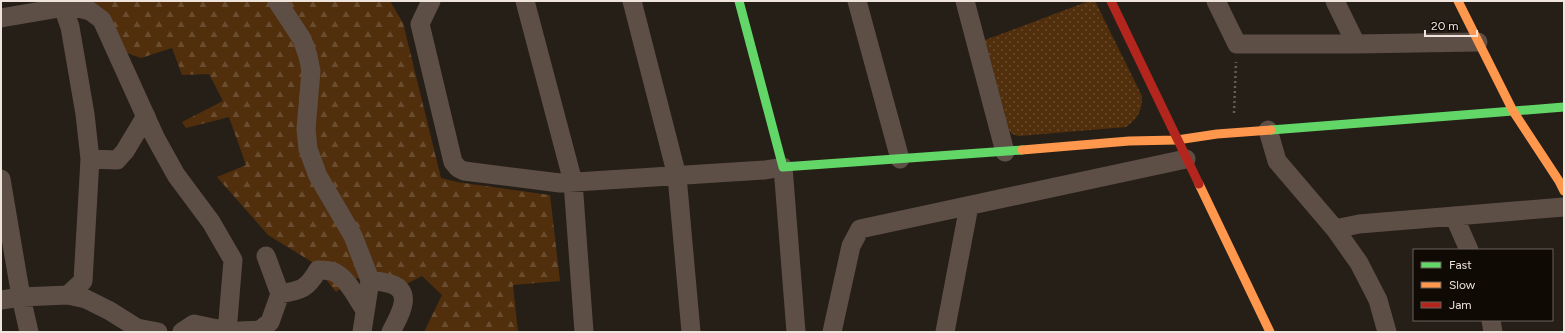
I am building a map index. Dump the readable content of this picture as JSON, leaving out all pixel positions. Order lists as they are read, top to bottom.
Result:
{
  "legend": ["Fast", "Slow", "Jam"],
  "scale_bar": "20 m"
}
